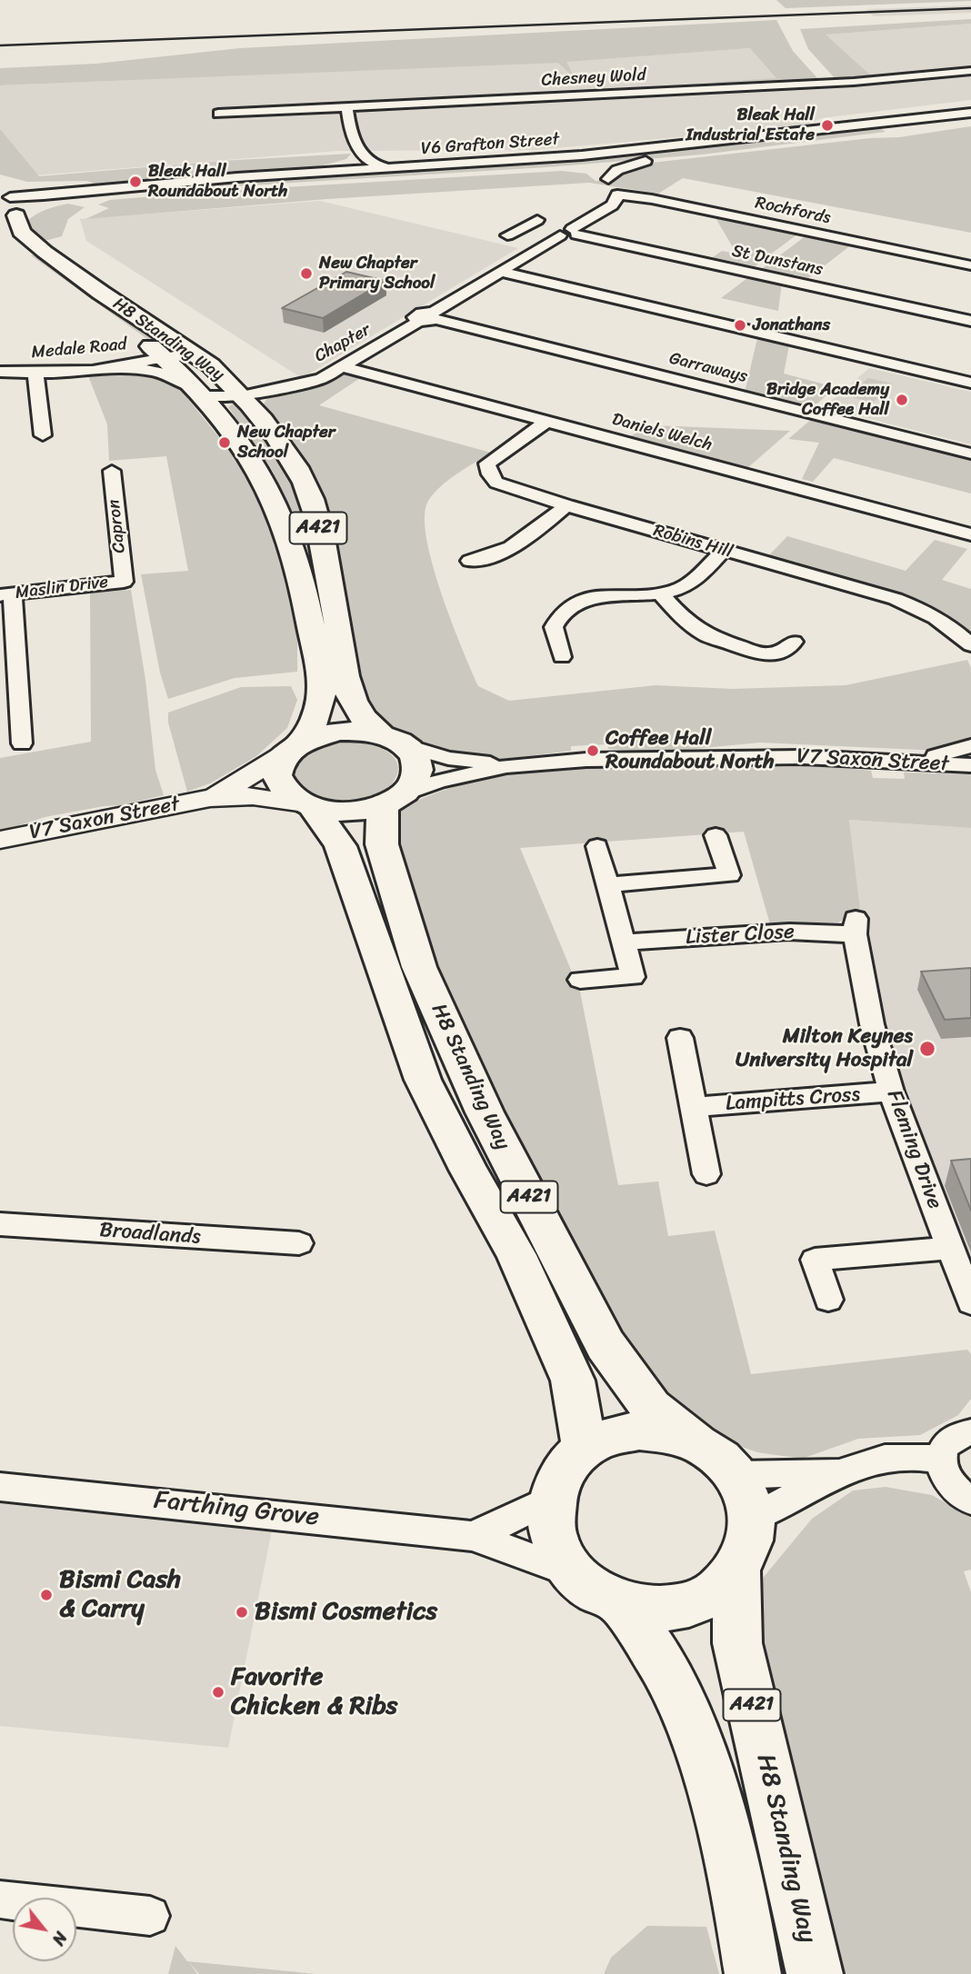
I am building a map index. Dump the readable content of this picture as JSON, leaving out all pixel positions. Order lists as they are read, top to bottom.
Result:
{
  "streets": {
    "highway": ["H8 Standing Way", "A421"],
    "main road": ["V7 Saxon Street"],
    "street": [
      "Chesney Wold",
      "V6 Grafton Street",
      "Rochfords",
      "St Dunstans",
      "Chapter",
      "Medale Road",
      "Garraways",
      "Daniels Welch",
      "Capron",
      "Robins Hill",
      "Maslin Drive",
      "Lister Close",
      "Lampitts Cross",
      "Fleming Drive",
      "Broadlands",
      "Farthing Grove"
    ]
  },
  "crossings": [
    ["V6 Grafton Street", "H8 Standing Way"],
    ["V6 Grafton Street", "Chapter"],
    ["V6 Grafton Street", "A421"],
    ["Rochfords", "Chapter"],
    ["St Dunstans", "Chapter"],
    ["H8 Standing Way", "Chapter"],
    ["H8 Standing Way", "Medale Road"],
    ["H8 Standing Way", "A421"],
    ["H8 Standing Way", "V7 Saxon Street"],
    ["H8 Standing Way", "Farthing Grove"],
    ["Chapter", "Medale Road"],
    ["Chapter", "Garraways"],
    ["Chapter", "Daniels Welch"],
    ["Daniels Welch", "Robins Hill"],
    ["Capron", "Maslin Drive"],
    ["A421", "V7 Saxon Street"],
    ["Lister Close", "Fleming Drive"],
    ["Lampitts Cross", "Fleming Drive"]
  ],
  "places": [
    "Bleak Hall Industrial Estate",
    "Bleak Hall Roundabout North",
    "New Chapter Primary School",
    "Jonathans",
    "Bridge Academy Coffee Hall",
    "New Chapter School",
    "Coffee Hall Roundabout North",
    "Milton Keynes University Hospital",
    "Bismi Cash & Carry",
    "Bismi Cosmetics",
    "Favorite Chicken & Ribs"
  ],
  "north": "bottom right"
}
